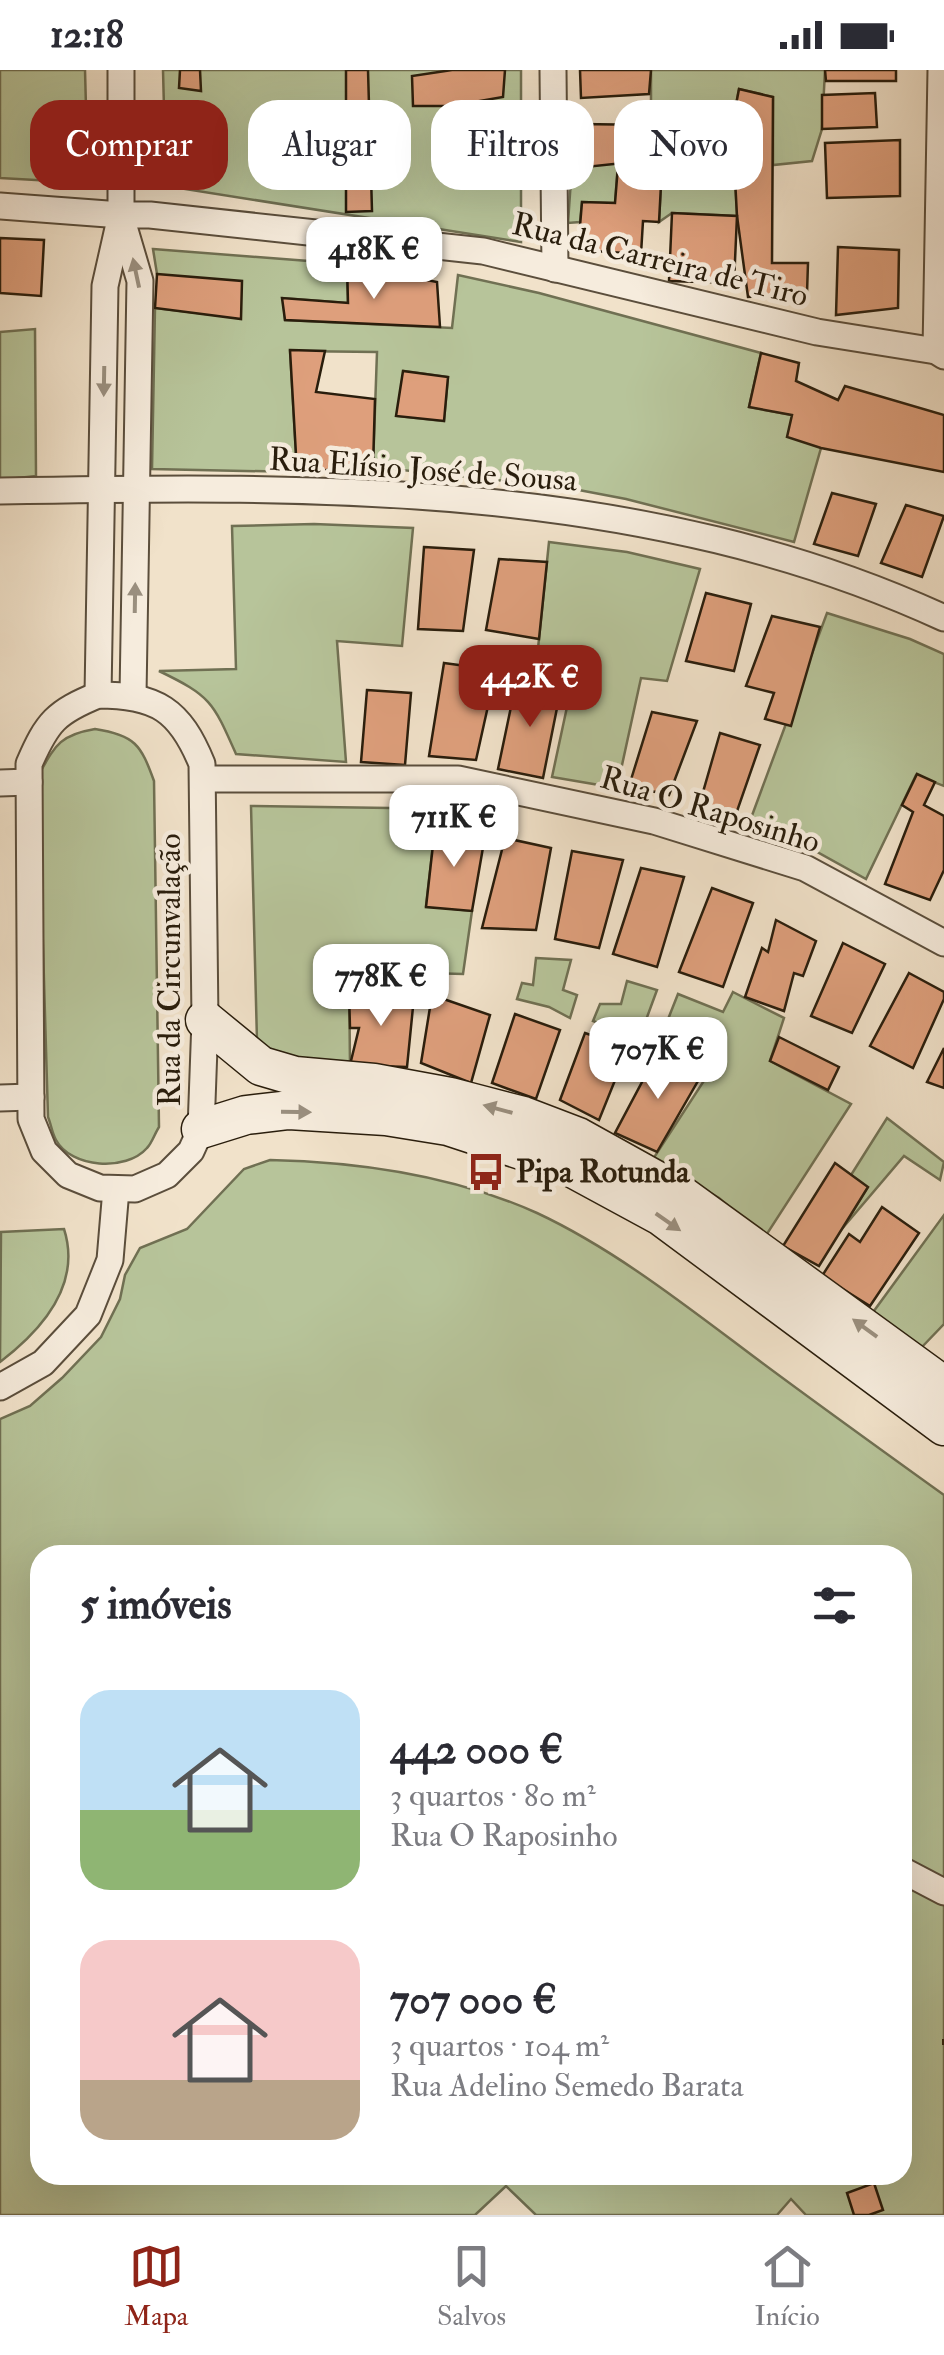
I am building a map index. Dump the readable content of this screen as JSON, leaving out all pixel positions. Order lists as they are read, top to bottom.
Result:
{
  "streets": {
    "street": [
      "Rua da Carreira de Tiro",
      "Rua Elísio José de Sousa",
      "Rua O Raposinho",
      "Rua da Circunvalação"
    ]
  },
  "crossings": [
    ["Rua O Raposinho", "Rua da Circunvalação"]
  ],
  "places": {
    "bus stop": ["Pipa Rotunda"]
  },
  "page": {
    "status": "12:18",
    "chip": [
      "Comprar",
      "Alugar",
      "Filtros",
      "Novo"
    ],
    "price": [
      "418K €",
      "442K €",
      "711K €",
      "778K €",
      "707K €"
    ],
    "heading": "5 imóveis",
    "list": [
      {
        "name": "442 000 €",
        "note": "3 quartos · 80 m² · Rua O Raposinho"
      },
      {
        "name": "707 000 €",
        "note": "3 quartos · 104 m² · Rua Adelino Semedo Barata"
      }
    ],
    "tabs": ["Mapa", "Salvos", "Início"]
  }
}
